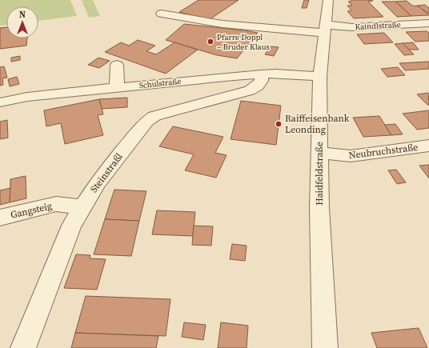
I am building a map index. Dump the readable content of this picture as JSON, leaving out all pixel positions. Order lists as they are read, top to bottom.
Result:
{
  "streets": {
    "street": [
      "Kaindlstraße",
      "Schulstraße",
      "Neubruchstraße",
      "Steinstraßl",
      "Haidfeldstraße",
      "Gangsteig"
    ]
  },
  "crossings": [
    ["Kaindlstraße", "Haidfeldstraße"],
    ["Schulstraße", "Steinstraßl"],
    ["Schulstraße", "Haidfeldstraße"],
    ["Neubruchstraße", "Haidfeldstraße"],
    ["Steinstraßl", "Gangsteig"]
  ],
  "places": ["Pfarre Doppl – Bruder Klaus", "Raiffeisenbank Leonding"],
  "north": "top"
}
